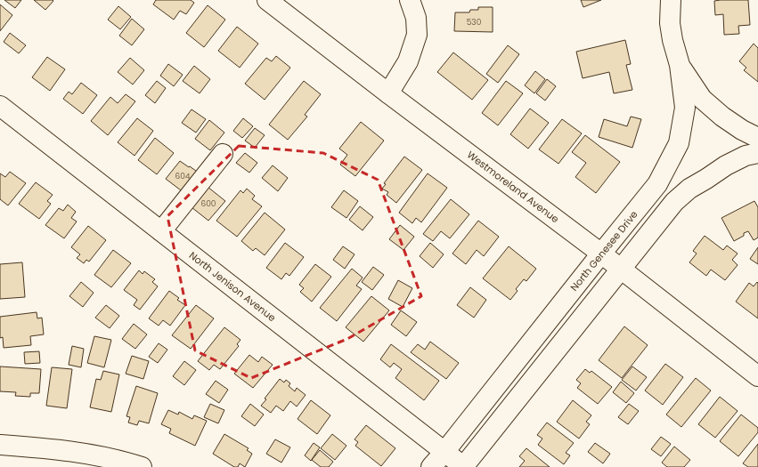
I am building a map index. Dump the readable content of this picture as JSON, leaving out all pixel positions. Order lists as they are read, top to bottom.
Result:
{
  "streets": {
    "street": ["Westmoreland Avenue", "North Genesee Drive", "North Jenison Avenue"]
  },
  "crossings": [
    ["Westmoreland Avenue", "North Genesee Drive"],
    ["North Genesee Drive", "North Jenison Avenue"]
  ],
  "house_numbers": ["530", "604", "600"]
}
